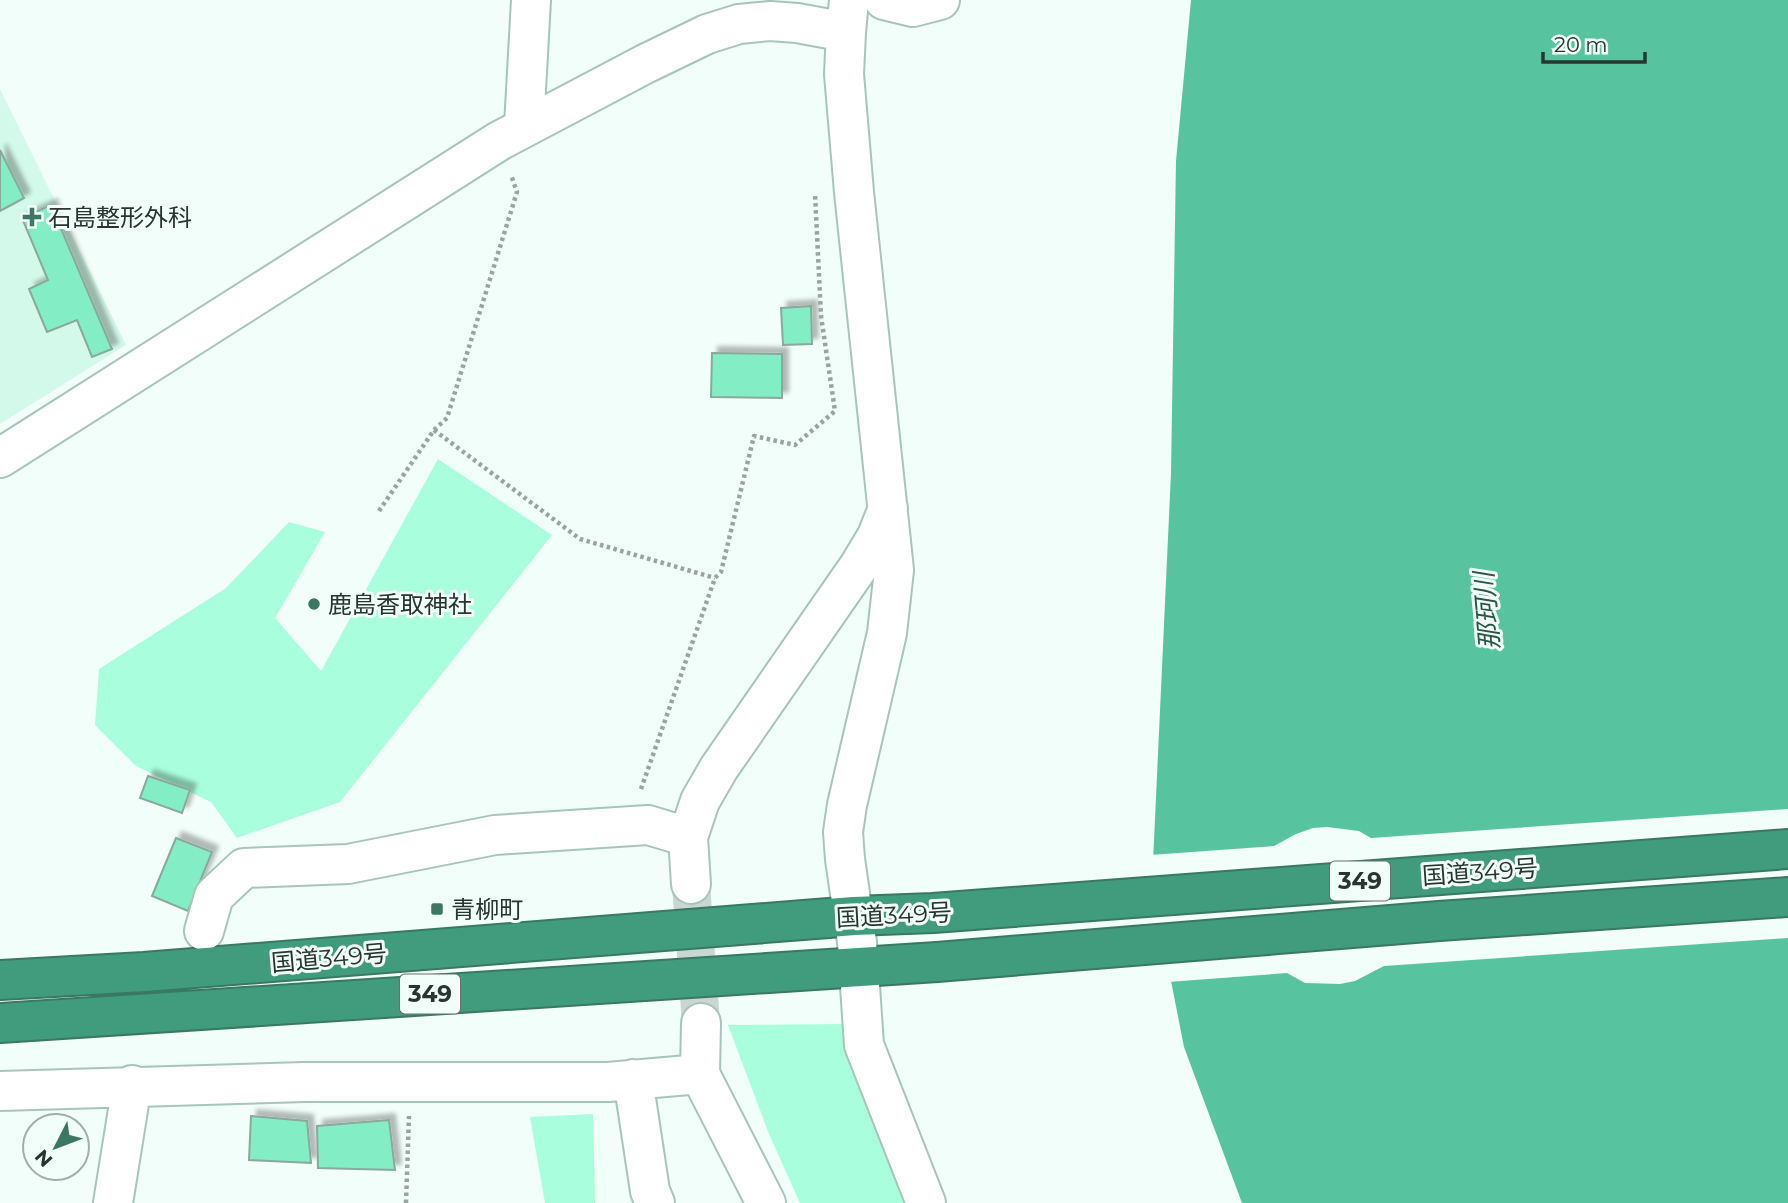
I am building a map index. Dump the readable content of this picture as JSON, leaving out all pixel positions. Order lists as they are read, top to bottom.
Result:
{
  "streets": {
    "highway": ["国道349号", "349"]
  },
  "water": ["那珂川"],
  "places": {
    "health": ["石島整形外科"],
    "other": ["鹿島香取神社"],
    "transit": ["青柳町"]
  },
  "scale_bar": "20 m",
  "north": "bottom left"
}
